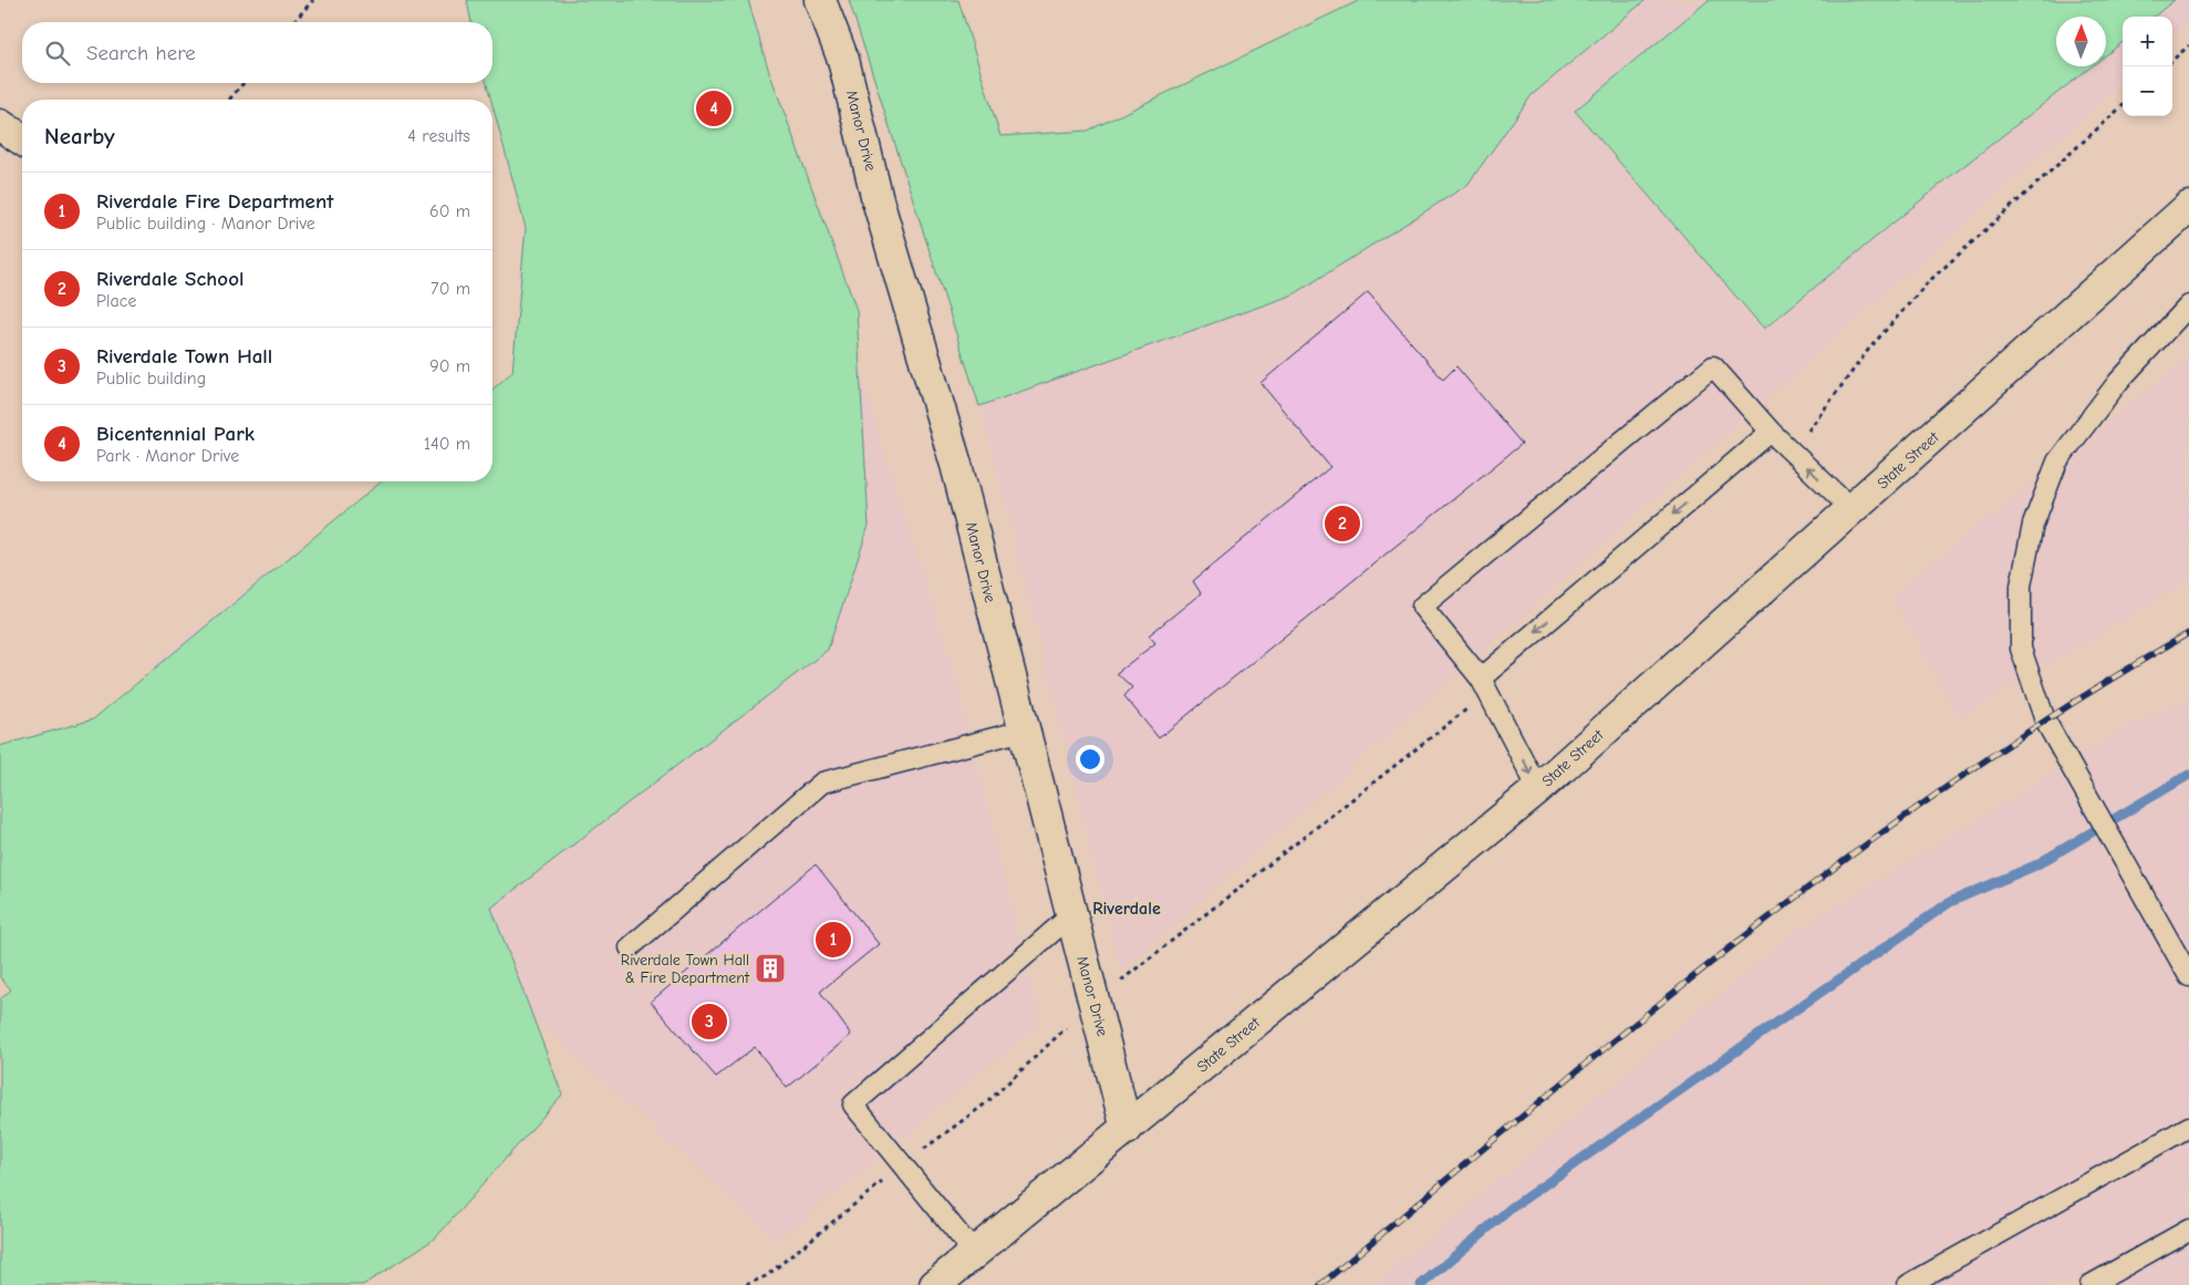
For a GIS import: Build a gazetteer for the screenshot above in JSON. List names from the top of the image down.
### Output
{
  "streets": {
    "main road": ["Manor Drive", "State Street"]
  },
  "crossings": [
    ["Manor Drive", "State Street"]
  ],
  "districts": ["Riverdale"],
  "places": {
    "building": ["Riverdale Town Hall & Fire Department"]
  },
  "north": "top",
  "page": {
    "map_buttons": ["+", "−"],
    "search": "Search here",
    "pins": [
      "4",
      "2",
      "1",
      "3"
    ],
    "heading": ["Nearby", "4 results"],
    "list": [
      {
        "mark": "1",
        "name": "Riverdale Fire Department",
        "note": "Public building · Manor Drive",
        "value": "60 m"
      },
      {
        "mark": "2",
        "name": "Riverdale School",
        "note": "Place",
        "value": "70 m"
      },
      {
        "mark": "3",
        "name": "Riverdale Town Hall",
        "note": "Public building",
        "value": "90 m"
      },
      {
        "mark": "4",
        "name": "Bicentennial Park",
        "note": "Park · Manor Drive",
        "value": "140 m"
      }
    ]
  }
}
